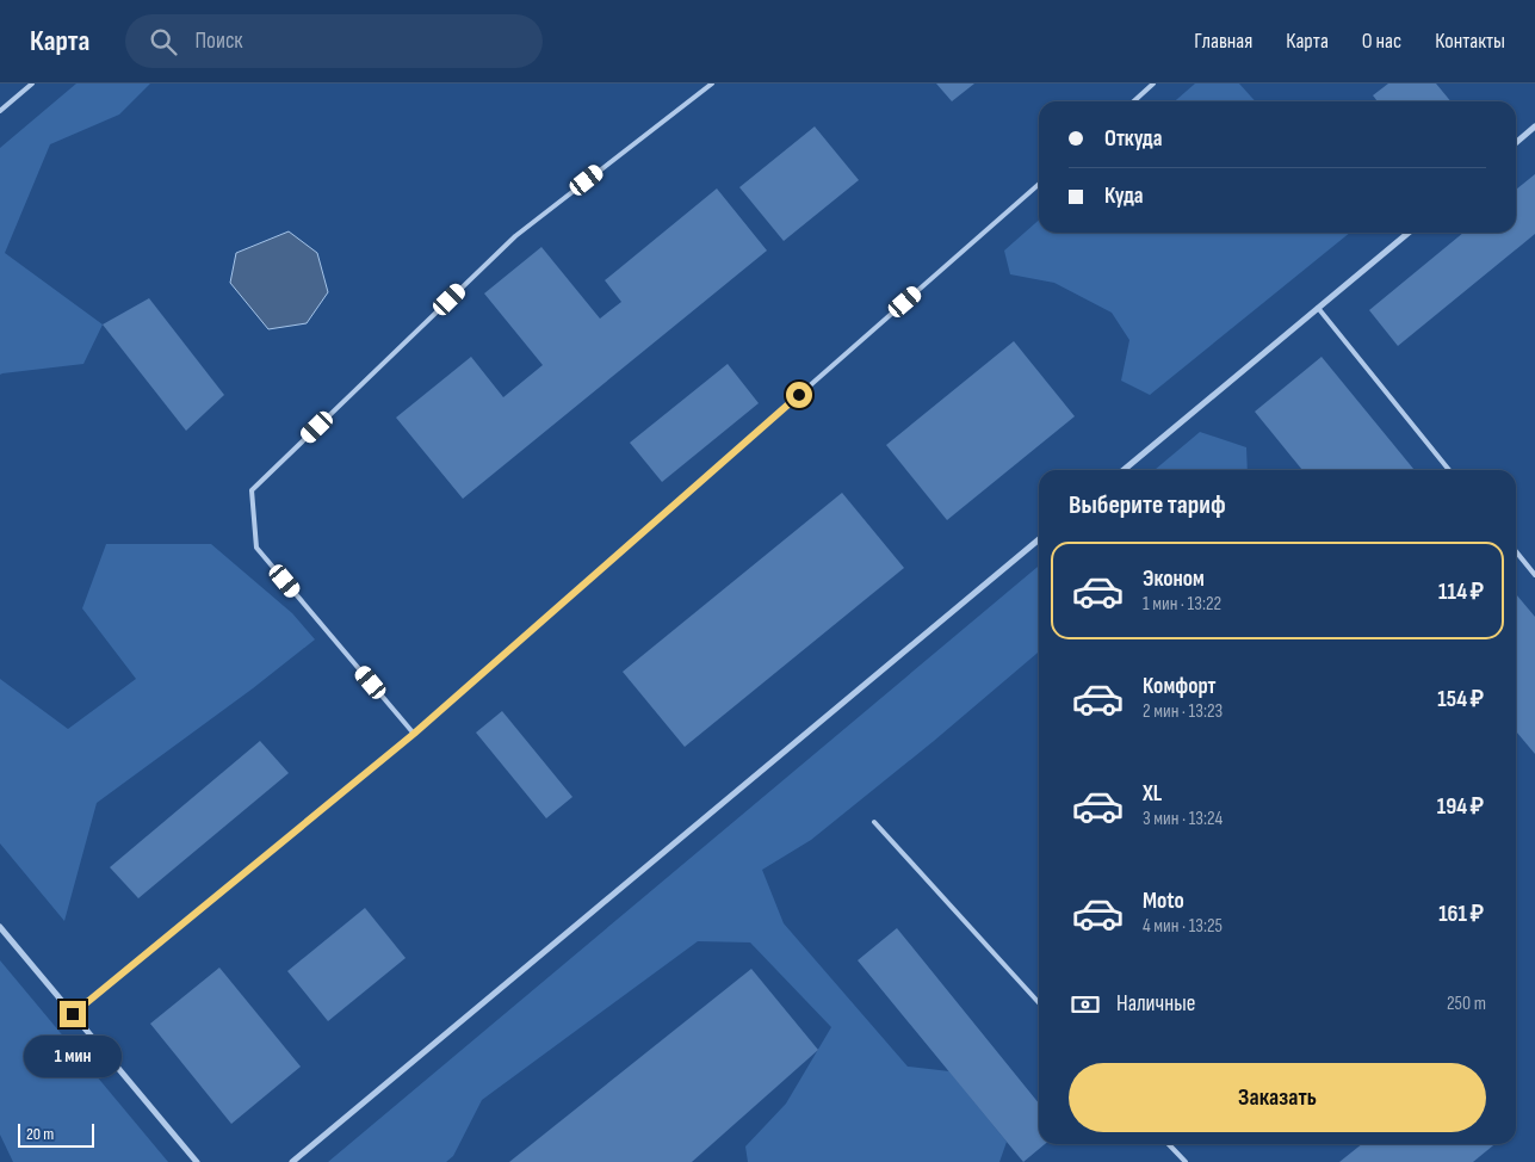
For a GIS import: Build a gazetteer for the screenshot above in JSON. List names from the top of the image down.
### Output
{
  "scale_bar": "20 m",
  "page": {
    "header": "Карта",
    "search": "Поиск",
    "nav": [
      "Главная",
      "Карта",
      "О нас",
      "Контакты"
    ],
    "banner": ["Откуда", "Куда"],
    "heading": "Выберите тариф",
    "list": [
      {
        "name": "Эконом",
        "note": "1 мин · 13:22",
        "value": "114 ₽"
      },
      {
        "name": "Комфорт",
        "note": "2 мин · 13:23",
        "value": "154 ₽"
      },
      {
        "name": "XL",
        "note": "3 мин · 13:24",
        "value": "194 ₽"
      },
      {
        "name": "Moto",
        "note": "4 мин · 13:25",
        "value": "161 ₽"
      }
    ],
    "pay": ["Наличные", "250 m"],
    "bubble": "1 мин",
    "buttons": "Заказать",
    "scale": "20 m"
  }
}
